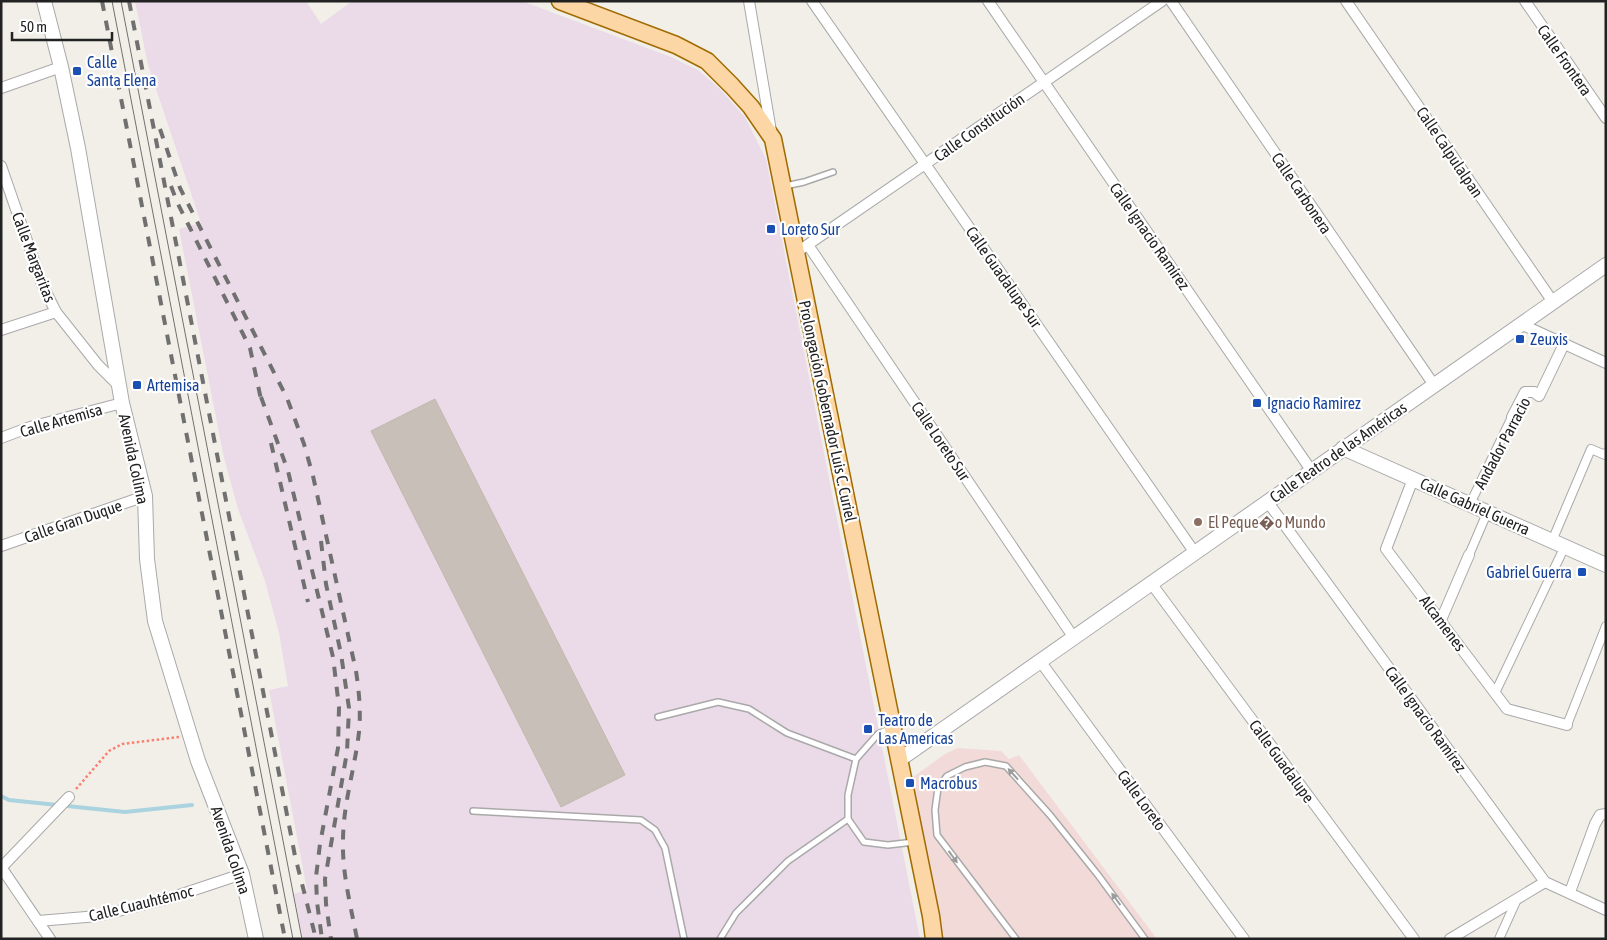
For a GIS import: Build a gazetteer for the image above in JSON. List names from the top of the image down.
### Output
{
  "streets": {
    "main road": ["Prolongación Gobernador Luis C. Curiel"],
    "street": [
      "Calle Frontera",
      "Calle Constitución",
      "Calle Calpulalpan",
      "Calle Carbonera",
      "Calle Ignacio Ramírez",
      "Calle Margaritas",
      "Calle Guadalupe Sur",
      "Calle Artemisa",
      "Calle Loreto Sur",
      "Andador Parracio",
      "Calle Teatro de las Américas",
      "Avenida Colima",
      "Calle Gabriel Guerra",
      "Calle Gran Duque",
      "Alcamenes",
      "Calle Guadalupe",
      "Calle Loreto",
      "Calle Cuauhtémoc"
    ]
  },
  "crossings": [
    ["Calle Constitución", "Calle Ignacio Ramírez"],
    ["Calle Constitución", "Calle Guadalupe Sur"],
    ["Calle Constitución", "Prolongación Gobernador Luis C. Curiel"],
    ["Calle Constitución", "Calle Loreto Sur"],
    ["Calle Calpulalpan", "Calle Teatro de las Américas"],
    ["Calle Carbonera", "Calle Teatro de las Américas"],
    ["Calle Ignacio Ramírez", "Calle Teatro de las Américas"],
    ["Calle Margaritas", "Avenida Colima"],
    ["Calle Guadalupe Sur", "Calle Teatro de las Américas"],
    ["Prolongación Gobernador Luis C. Curiel", "Calle Loreto Sur"],
    ["Prolongación Gobernador Luis C. Curiel", "Calle Teatro de las Américas"],
    ["Calle Artemisa", "Avenida Colima"],
    ["Calle Loreto Sur", "Calle Teatro de las Américas"],
    ["Andador Parracio", "Calle Gabriel Guerra"],
    ["Andador Parracio", "Alcamenes"],
    ["Calle Teatro de las Américas", "Calle Gabriel Guerra"],
    ["Calle Teatro de las Américas", "Calle Guadalupe"],
    ["Calle Teatro de las Américas", "Calle Loreto"],
    ["Avenida Colima", "Calle Gran Duque"],
    ["Avenida Colima", "Calle Cuauhtémoc"],
    ["Calle Gabriel Guerra", "Alcamenes"]
  ],
  "places": {
    "transit": [
      "Calle Santa Elena",
      "Loreto Sur",
      "Zeuxis",
      "Artemisa",
      "Ignacio Ramirez",
      "Gabriel Guerra",
      "Teatro de Las Americas",
      "Macrobus"
    ],
    "other": ["El Peque�o Mundo"]
  },
  "scale_bar": "50 m"
}
